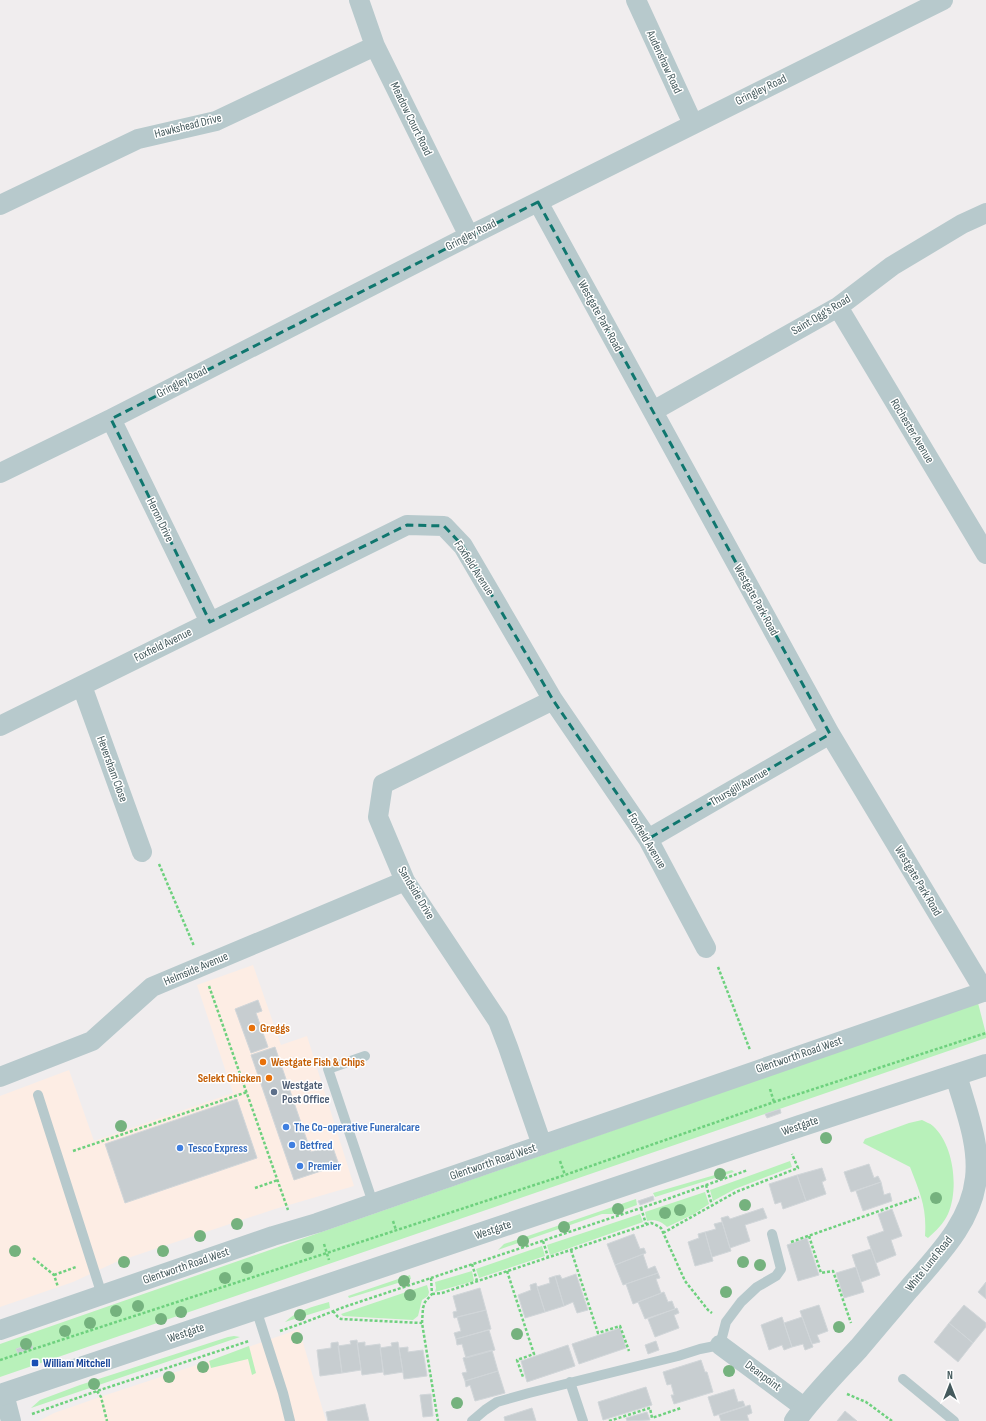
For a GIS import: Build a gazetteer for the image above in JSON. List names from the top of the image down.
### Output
{
  "streets": {
    "street": [
      "Audenshaw Road",
      "Gringley Road",
      "Meadow Court Road",
      "Hawkshead Drive",
      "Saint Ogg's Road",
      "Westgate Park Road",
      "Rochester Avenue",
      "Heron Drive",
      "Foxfield Avenue",
      "Heversham Close",
      "Thursgill Avenue",
      "Sandside Drive",
      "Helmside Avenue",
      "Glentworth Road West",
      "Westgate",
      "White Lund Road",
      "Deanpoint"
    ]
  },
  "crossings": [
    ["Audenshaw Road", "Gringley Road"],
    ["Gringley Road", "Meadow Court Road"],
    ["Gringley Road", "Westgate Park Road"],
    ["Gringley Road", "Heron Drive"],
    ["Meadow Court Road", "Hawkshead Drive"],
    ["Saint Ogg's Road", "Westgate Park Road"],
    ["Saint Ogg's Road", "Rochester Avenue"],
    ["Westgate Park Road", "Thursgill Avenue"],
    ["Westgate Park Road", "Glentworth Road West"],
    ["Heron Drive", "Foxfield Avenue"],
    ["Foxfield Avenue", "Heversham Close"],
    ["Foxfield Avenue", "Thursgill Avenue"],
    ["Foxfield Avenue", "Sandside Drive"],
    ["Sandside Drive", "Helmside Avenue"],
    ["Sandside Drive", "Glentworth Road West"],
    ["Westgate", "White Lund Road"],
    ["White Lund Road", "Deanpoint"]
  ],
  "places": {
    "other": [
      "Greggs",
      "Westgate Fish & Chips",
      "Selekt Chicken",
      "Westgate Post Office",
      "The Co-operative Funeralcare",
      "Betfred",
      "Tesco Express",
      "Premier"
    ],
    "transit": ["William Mitchell"]
  },
  "north": "top"
}
